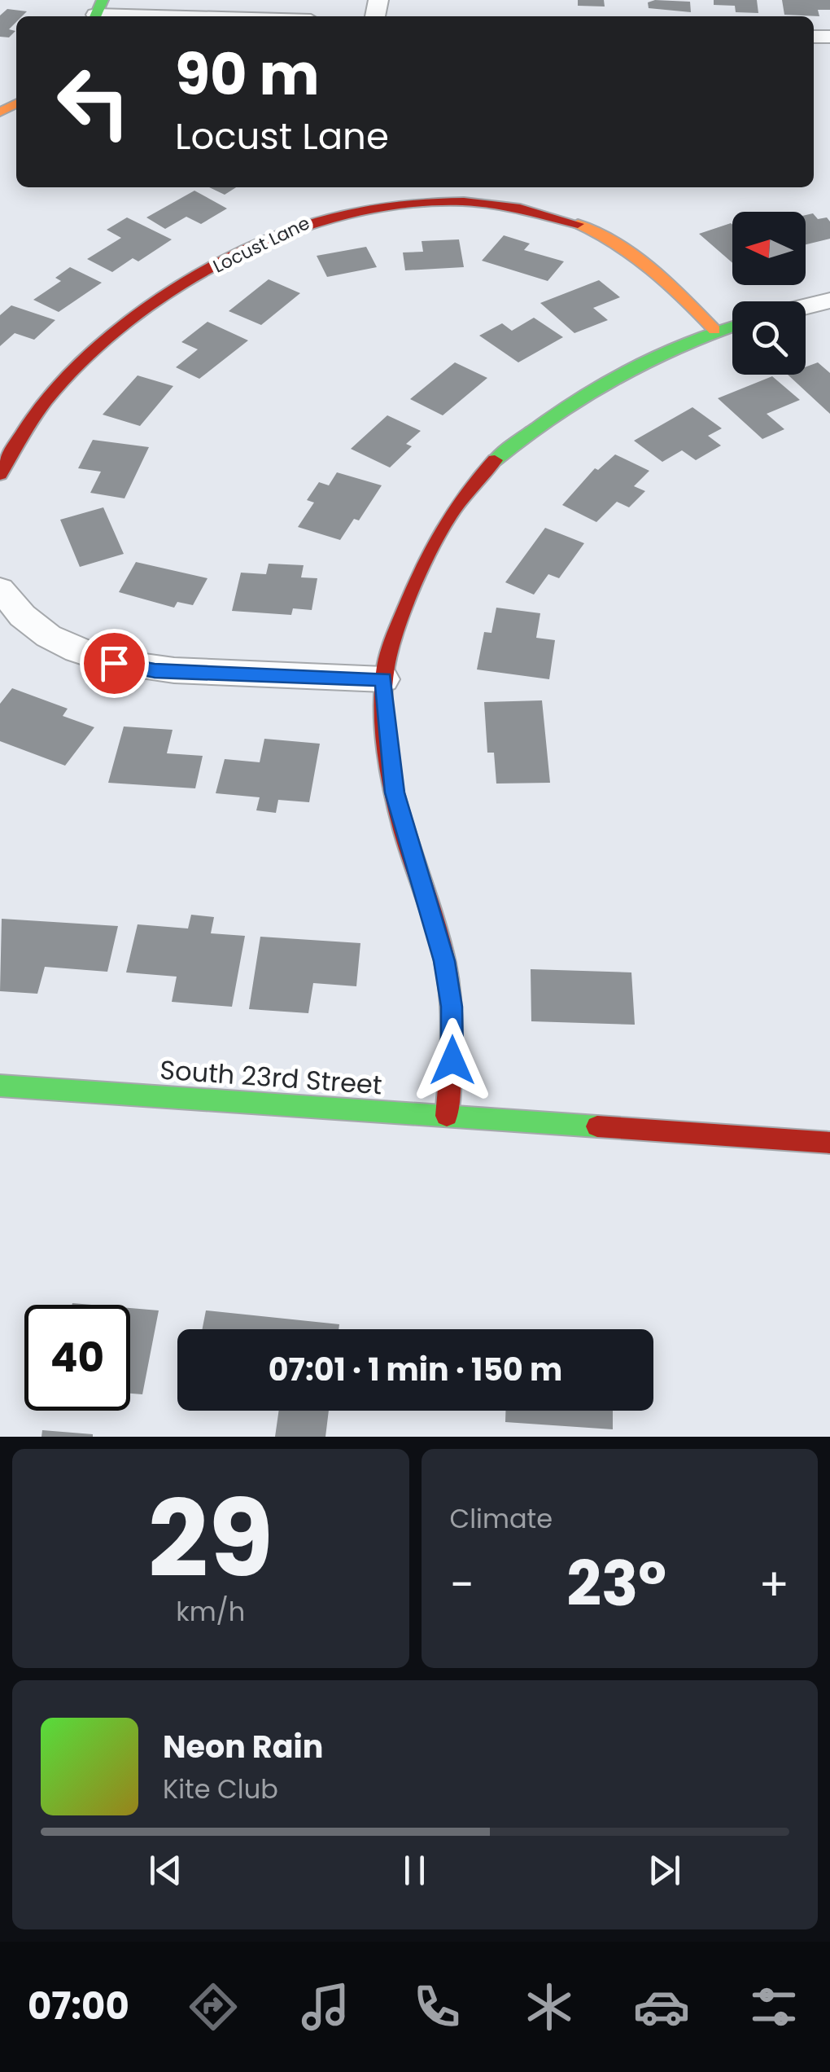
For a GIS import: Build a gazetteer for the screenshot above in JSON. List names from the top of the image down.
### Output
{
  "streets": {
    "street": ["Locust Lane", "South 23rd Street"]
  },
  "north": "left",
  "page": {
    "turn": ["90 m", "Locust Lane"],
    "limit": "40",
    "trip": "07:01 · 1 min · 150 m",
    "tile": [
      ["29", "km/h"],
      "Climate"
    ],
    "heat": ["−", "23°", "+"],
    "song": ["Neon Rain", "Kite Club"],
    "tabs": "07:00"
  }
}
